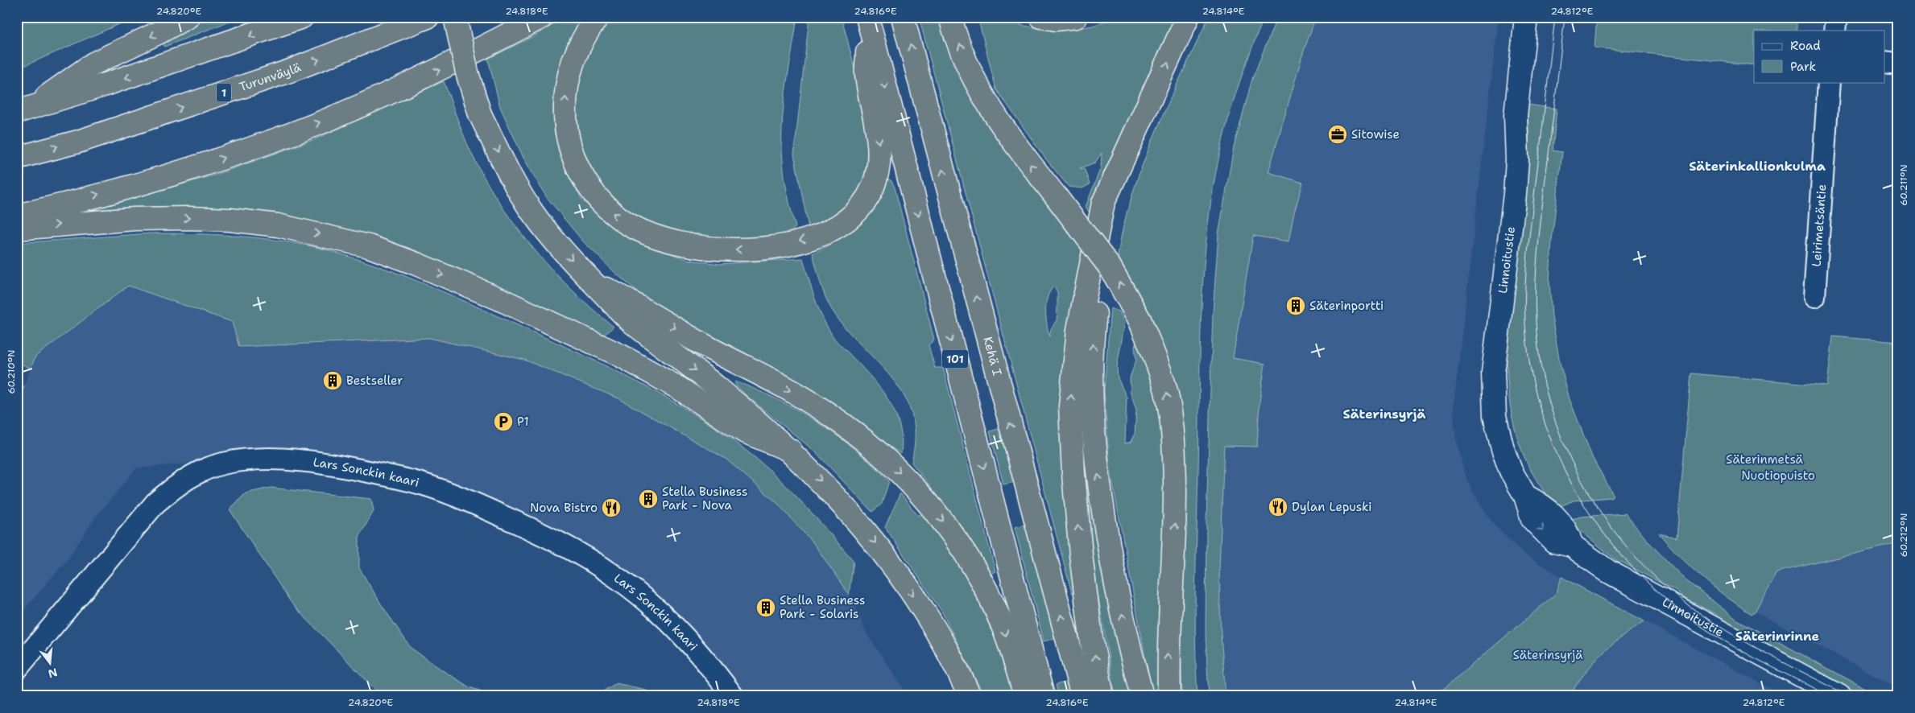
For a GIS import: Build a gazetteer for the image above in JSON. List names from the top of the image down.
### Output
{
  "streets": {
    "highway": [
      "Turunväylä",
      "1",
      "Kehä I",
      "101"
    ],
    "street": ["Leirimetsäntie", "Linnoitustie", "Lars Sonckin kaari"]
  },
  "districts": ["Säterinkallionkulma", "Säterinsyrjä", "Säterinrinne"],
  "parks": ["Säterinmetsä", "Nuotiopuisto", "Säterinsyrjä"],
  "places": {
    "office": ["Sitowise"],
    "building": [
      "Säterinportti",
      "Bestseller",
      "Stella Business Park - Nova",
      "Stella Business Park - Solaris"
    ],
    "parking": ["P1"],
    "restaurant": ["Dylan Lepuski", "Nova Bistro"]
  },
  "legend": ["Road", "Park"],
  "north": "bottom",
  "coordinates": [
    "24.820°E",
    "24.818°E",
    "24.816°E",
    "24.814°E",
    "24.812°E",
    "60.211°N",
    "60.210°N",
    "60.212°N"
  ]
}
